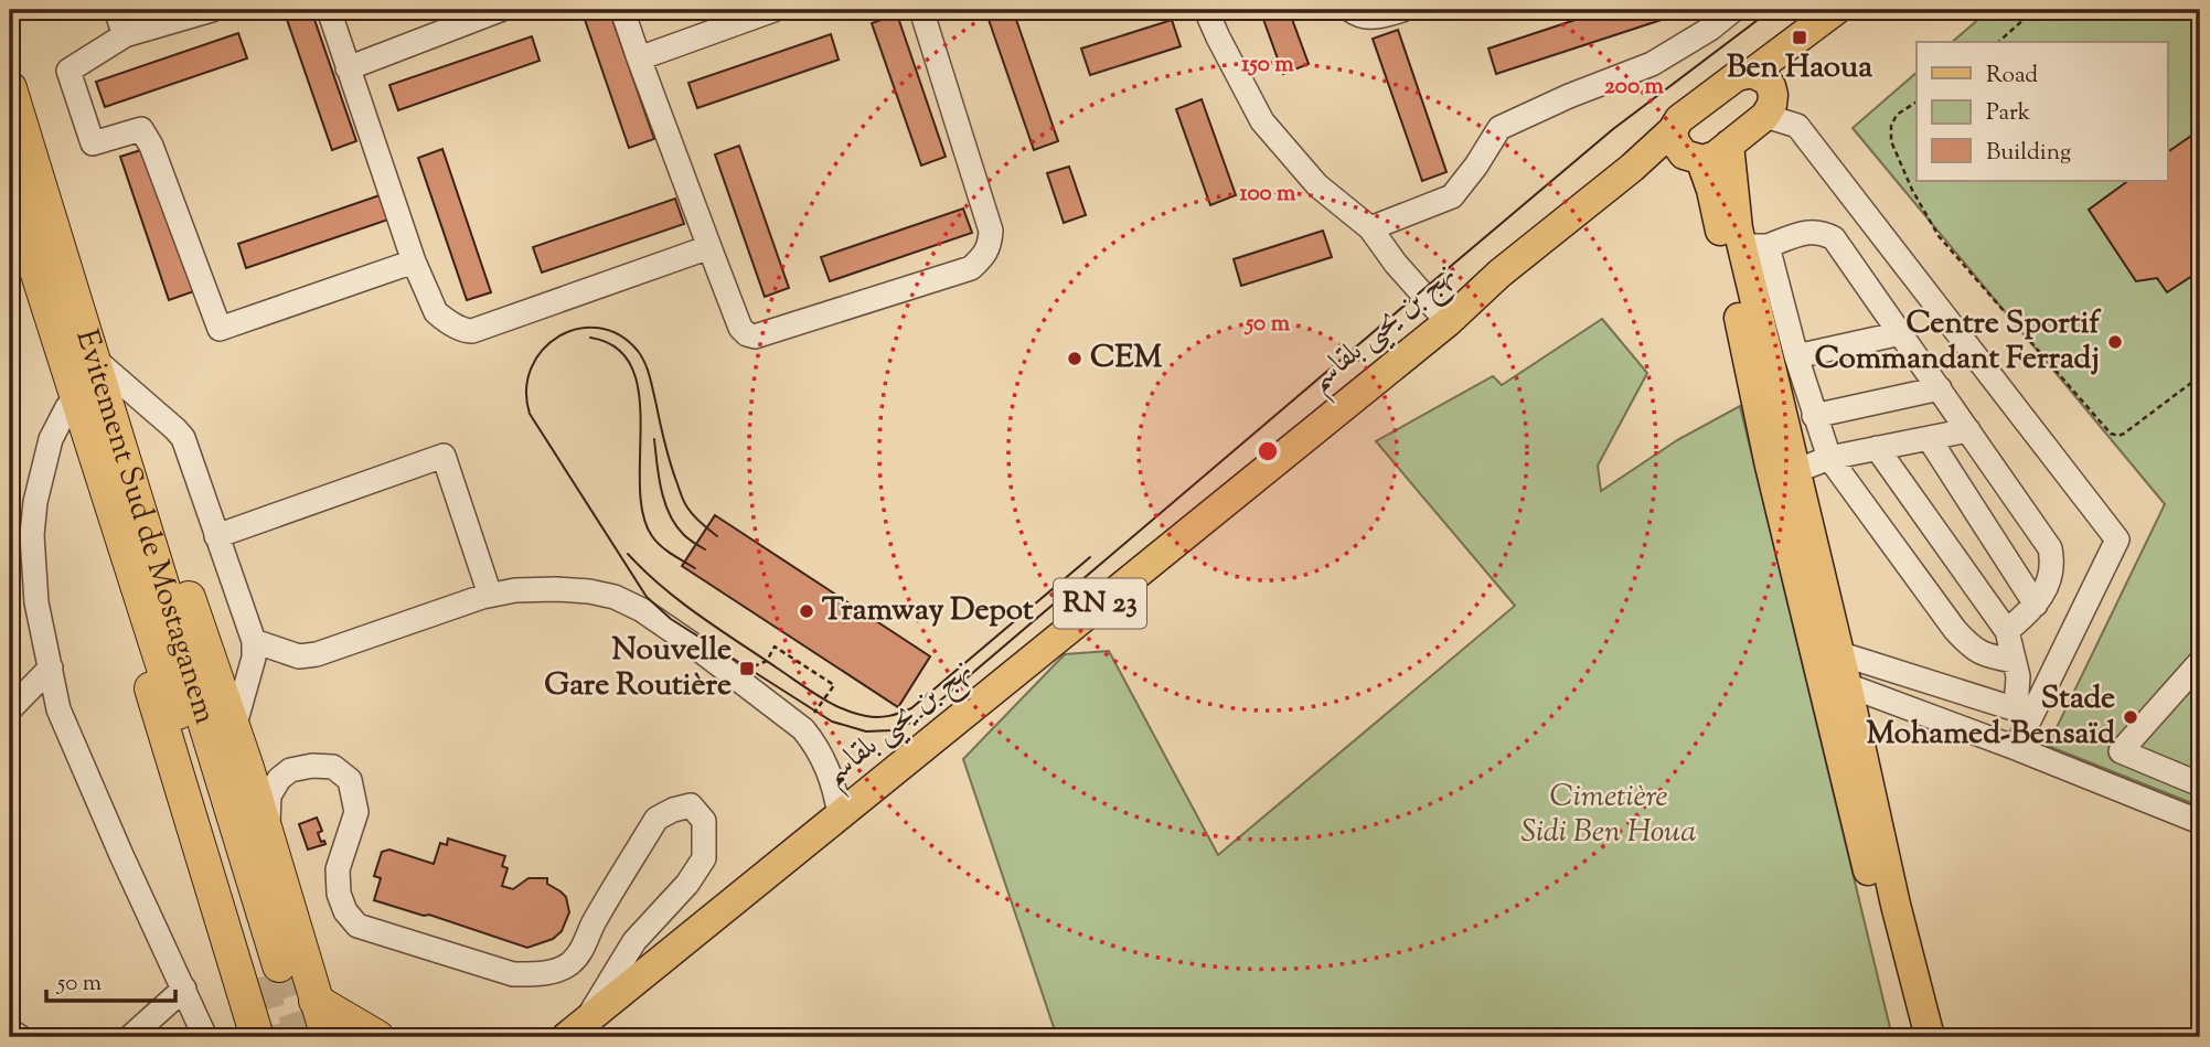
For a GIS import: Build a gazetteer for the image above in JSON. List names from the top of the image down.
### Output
{
  "streets": {
    "highway": ["Evitement Sud de Mostaganem"],
    "main road": ["نهج بن يحيى بلقاسم", "RN 23"]
  },
  "parks": ["Cimetière Sidi Ben Houa"],
  "places": {
    "transit": ["Ben Haoua", "Nouvelle Gare Routière"],
    "other": [
      "Centre Sportif Commandant Ferradj",
      "CEM",
      "Tramway Depot",
      "Stade Mohamed-Bensaïd"
    ]
  },
  "legend": ["Road", "Park", "Building"],
  "scale_bar": "50 m",
  "rings": [
    "150 m",
    "200 m",
    "100 m",
    "50 m"
  ]
}
